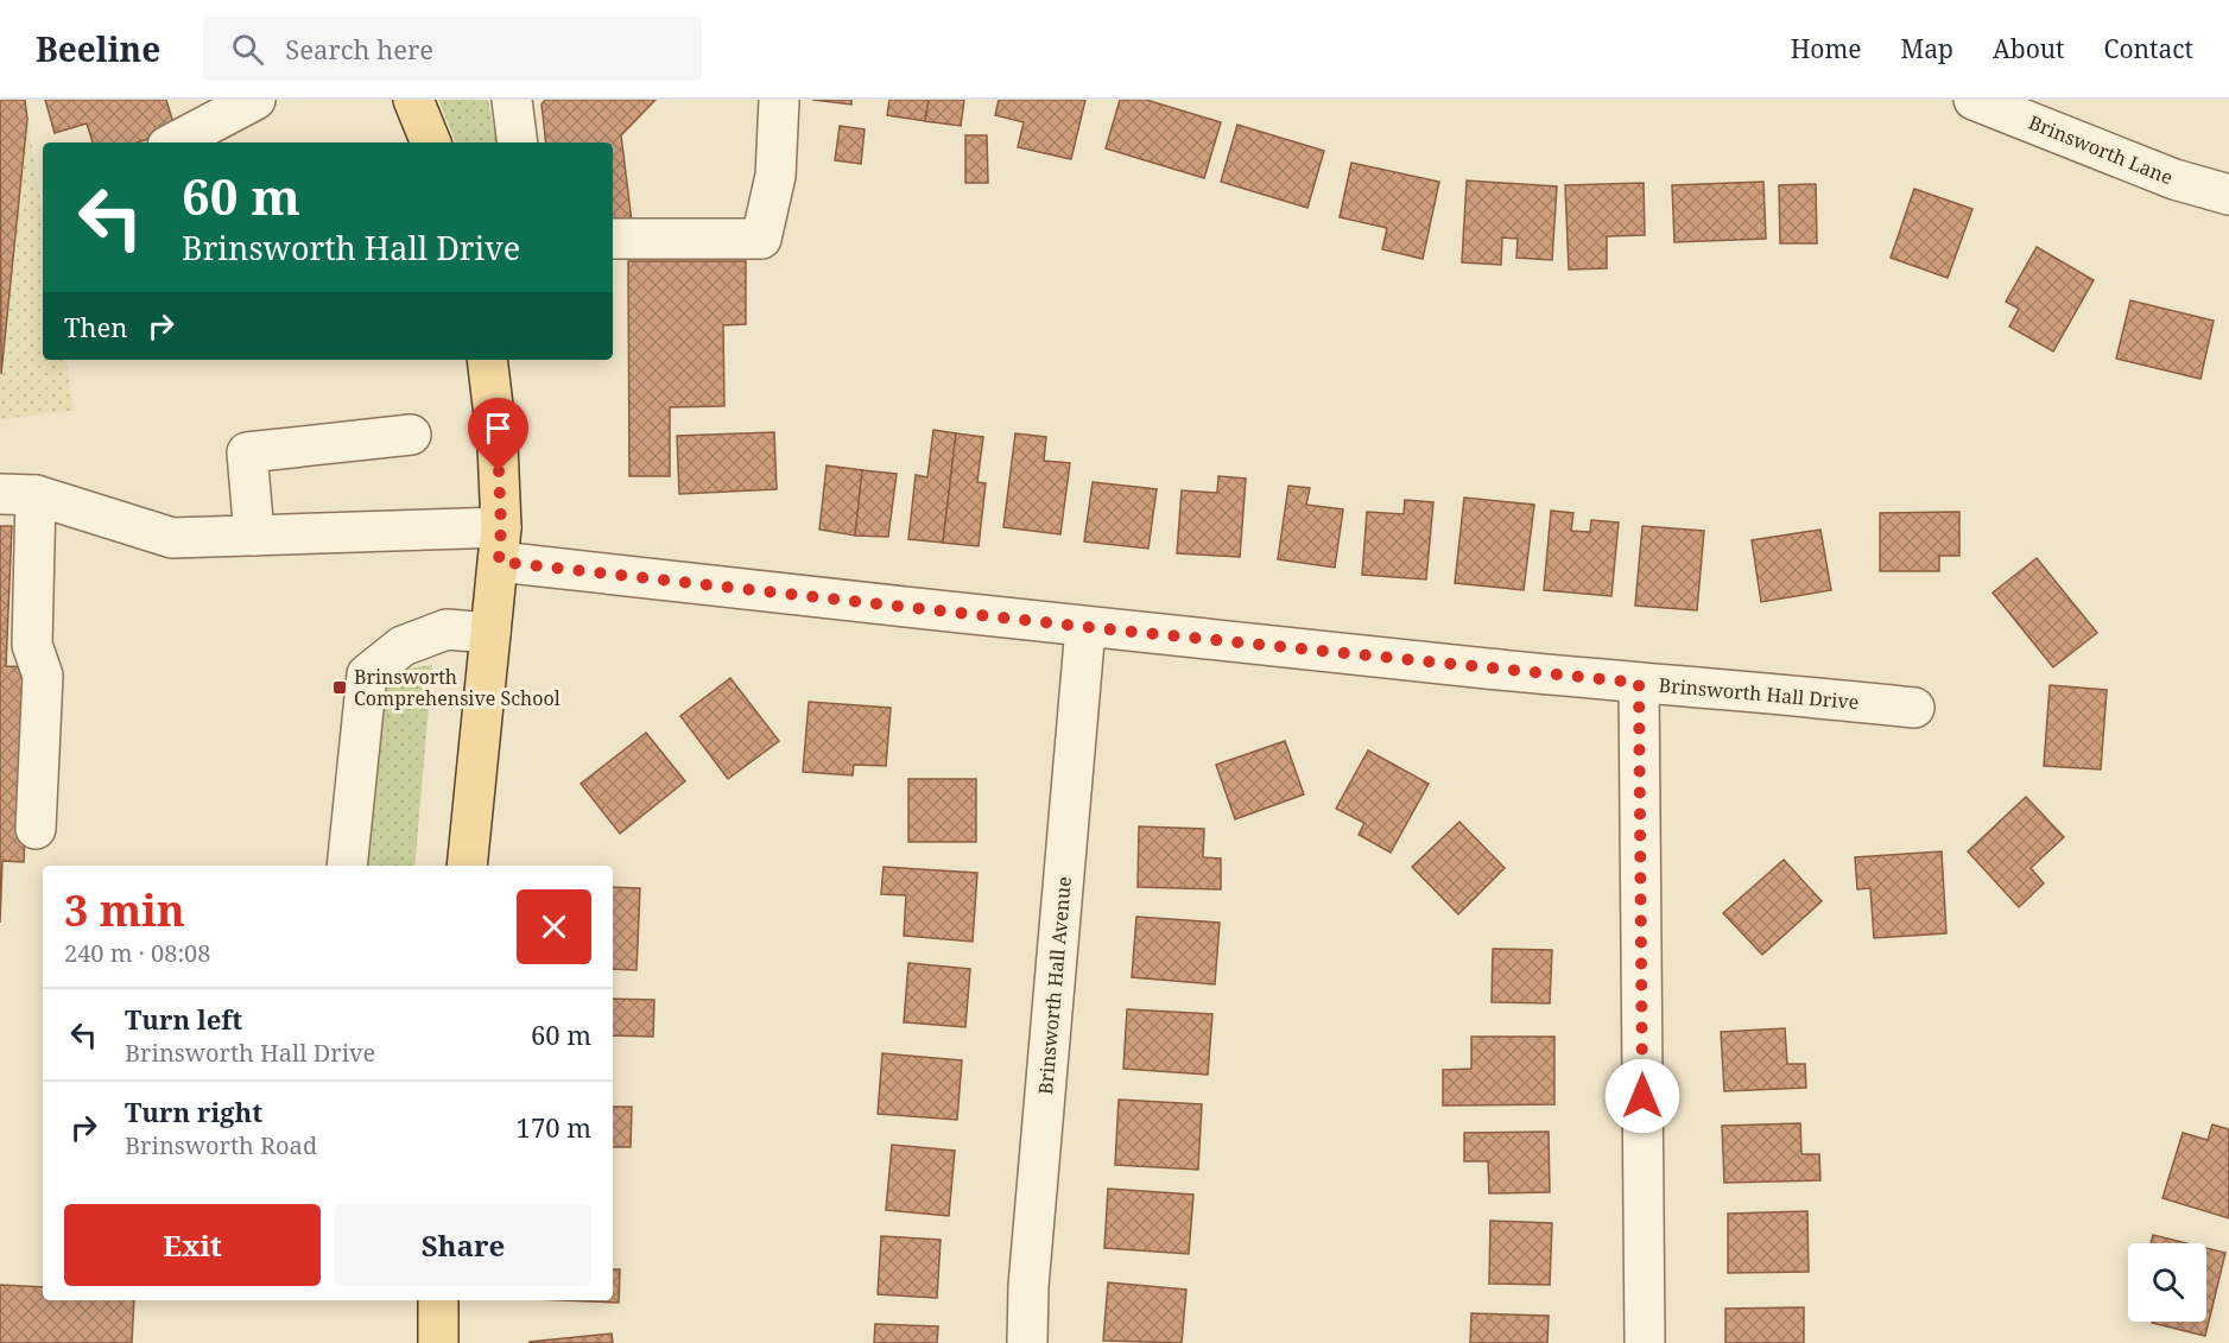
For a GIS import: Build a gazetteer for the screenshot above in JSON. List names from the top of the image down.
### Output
{
  "streets": {
    "street": ["Brinsworth Lane", "Brinsworth Hall Drive", "Brinsworth Hall Avenue"]
  },
  "crossings": [
    ["Brinsworth Hall Drive", "Brinsworth Hall Avenue"]
  ],
  "places": {
    "transit": ["Brinsworth Comprehensive School"]
  },
  "page": {
    "header": "Beeline",
    "search": "Search here",
    "nav": [
      "Home",
      "Map",
      "About",
      "Contact"
    ],
    "turn": ["60 m", "Brinsworth Hall Drive"],
    "then": "Then",
    "heading": ["3 min", "240 m · 08:08"],
    "list": [
      {
        "name": "Turn left",
        "note": "Brinsworth Hall Drive",
        "value": "60 m"
      },
      {
        "name": "Turn right",
        "note": "Brinsworth Road",
        "value": "170 m"
      }
    ],
    "buttons": ["Exit", "Share"]
  }
}
